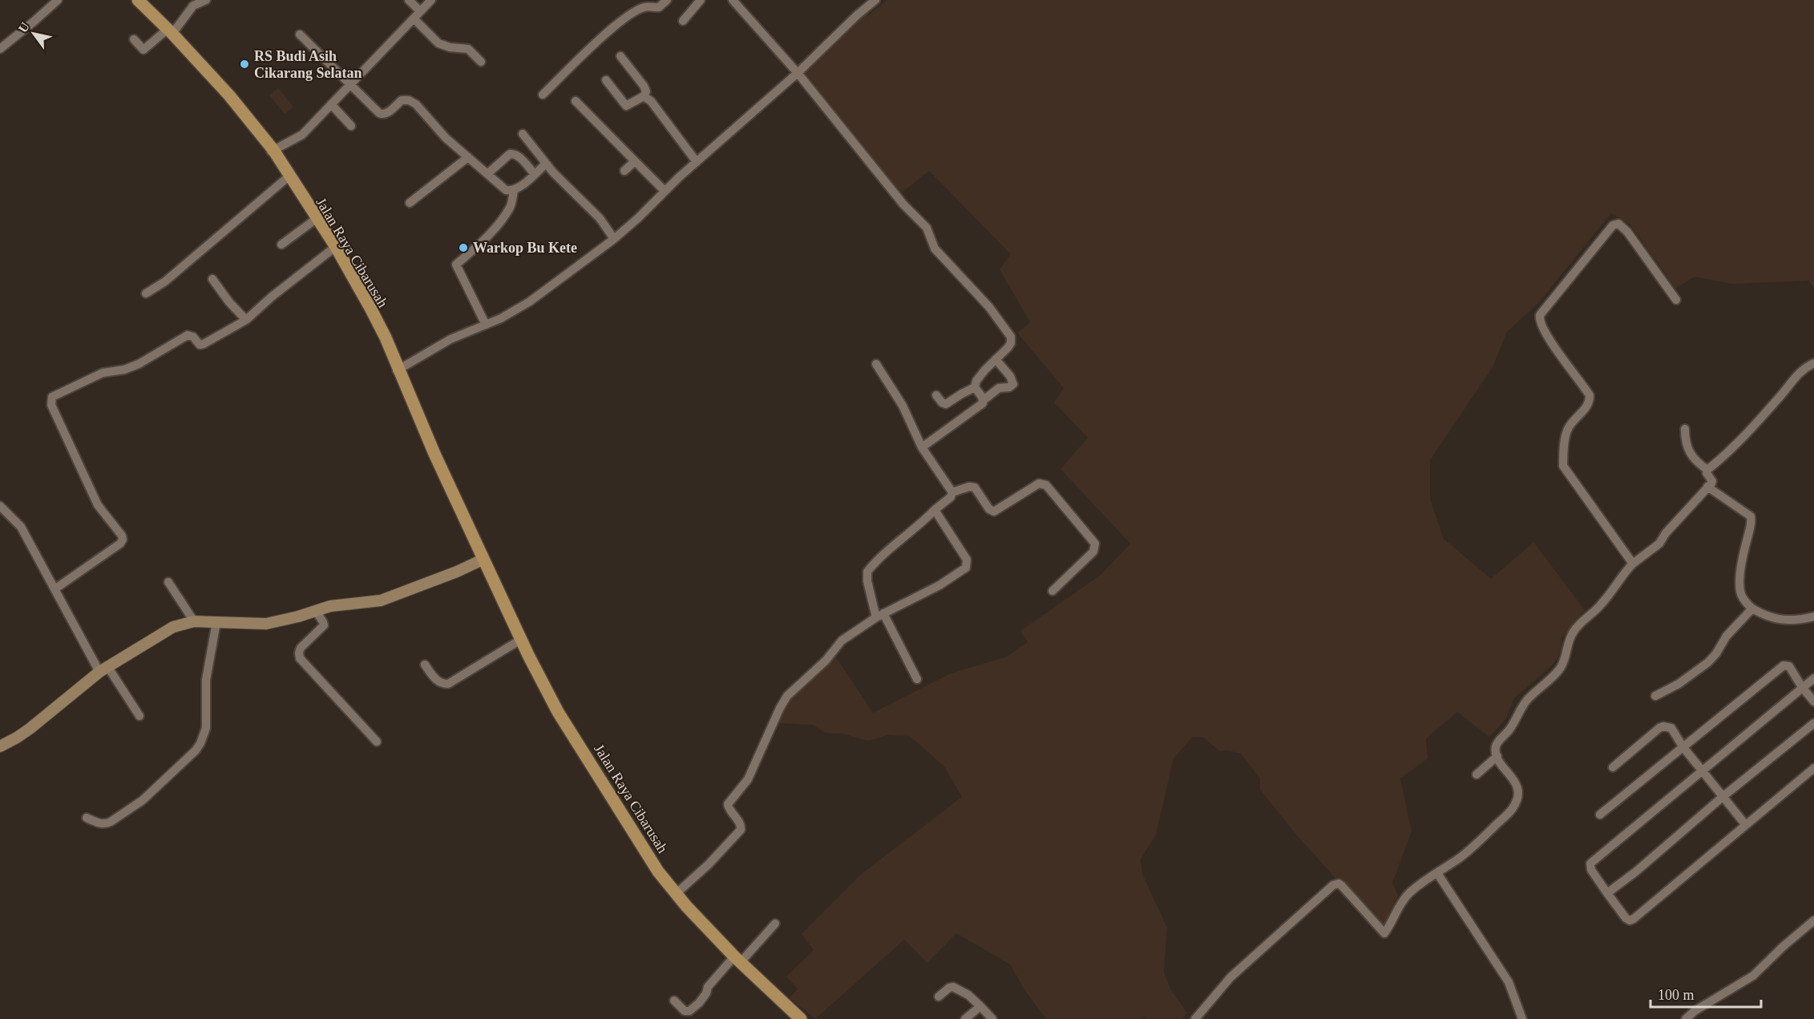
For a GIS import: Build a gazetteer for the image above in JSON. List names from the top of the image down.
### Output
{
  "streets": {
    "main road": ["Jalan Raya Cibarusah"]
  },
  "places": ["RS Budi Asih Cikarang Selatan", "Warkop Bu Kete"],
  "scale_bar": "100 m",
  "north": "top left"
}
